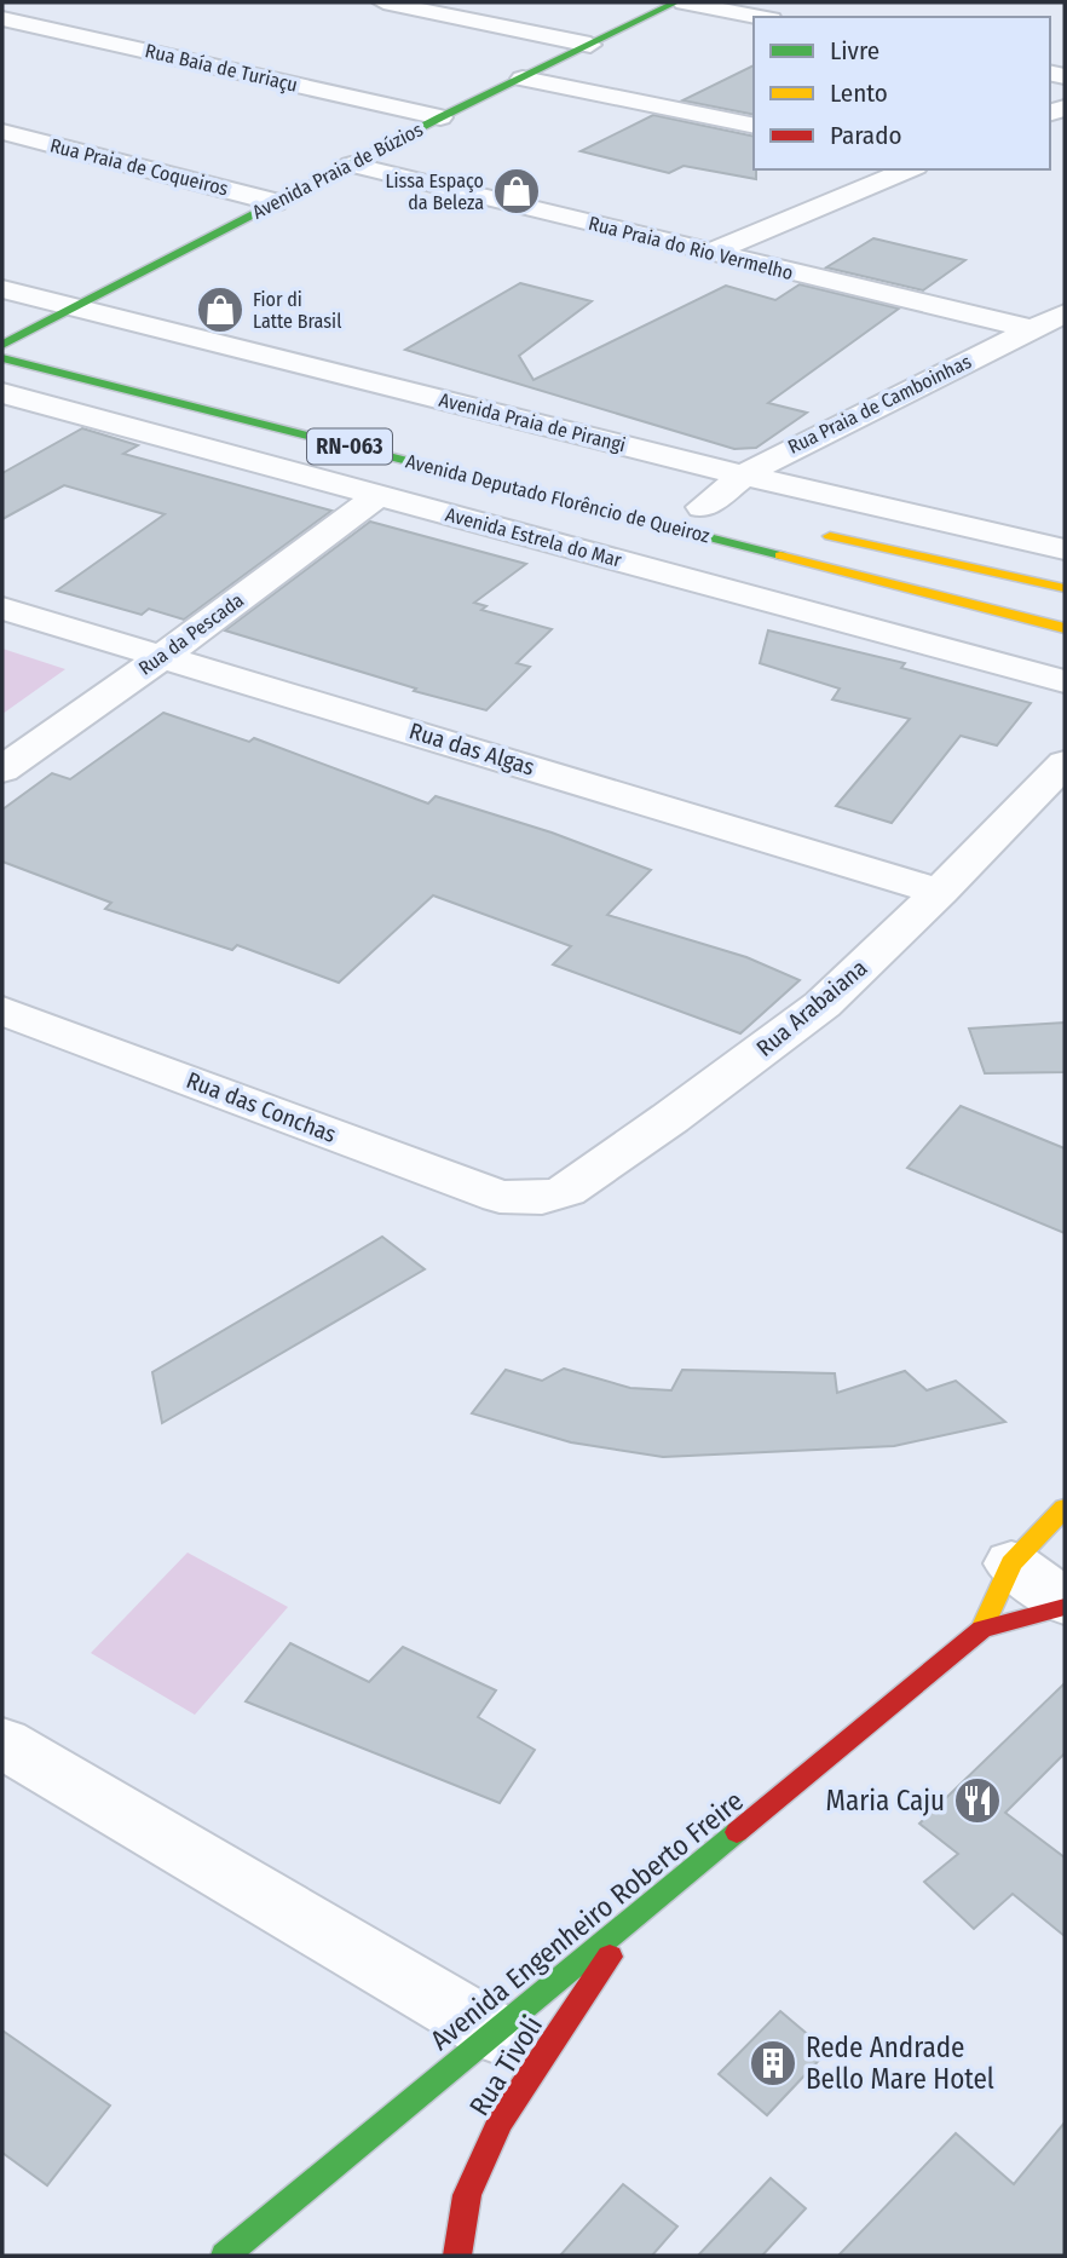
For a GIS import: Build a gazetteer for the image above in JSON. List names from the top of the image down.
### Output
{
  "streets": {
    "main road": [
      "Avenida Praia de Búzios",
      "RN-063",
      "Avenida Deputado Florêncio de Queiroz",
      "Avenida Engenheiro Roberto Freire",
      "Rua Tivoli"
    ],
    "street": [
      "Rua Baía de Turiaçu",
      "Rua Praia de Coqueiros",
      "Rua Praia do Rio Vermelho",
      "Rua Praia de Camboinhas",
      "Avenida Praia de Pirangi",
      "Avenida Estrela do Mar",
      "Rua da Pescada",
      "Rua das Algas",
      "Rua Arabaiana",
      "Rua das Conchas"
    ]
  },
  "crossings": [
    ["Rua Baía de Turiaçu", "Avenida Praia de Búzios"],
    ["Rua Praia de Coqueiros", "Avenida Praia de Búzios"],
    ["Avenida Praia de Búzios", "Rua Praia do Rio Vermelho"],
    ["Avenida Praia de Búzios", "Avenida Praia de Pirangi"],
    ["Avenida Praia de Búzios", "Avenida Deputado Florêncio de Queiroz"],
    ["Rua Praia do Rio Vermelho", "Rua Praia de Camboinhas"],
    ["Rua Praia de Camboinhas", "Avenida Praia de Pirangi"],
    ["Rua Praia de Camboinhas", "Avenida Deputado Florêncio de Queiroz"],
    ["Avenida Estrela do Mar", "Rua da Pescada"],
    ["Rua da Pescada", "Rua das Algas"],
    ["Rua das Algas", "Rua Arabaiana"],
    ["Rua Arabaiana", "Rua das Conchas"],
    ["Avenida Engenheiro Roberto Freire", "Rua Tivoli"]
  ],
  "places": {
    "shop": ["Lissa Espaço da Beleza", "Fior di Latte Brasil"],
    "restaurant": ["Maria Caju"],
    "building": ["Rede Andrade Bello Mare Hotel"]
  },
  "legend": ["Livre", "Lento", "Parado"]
}
